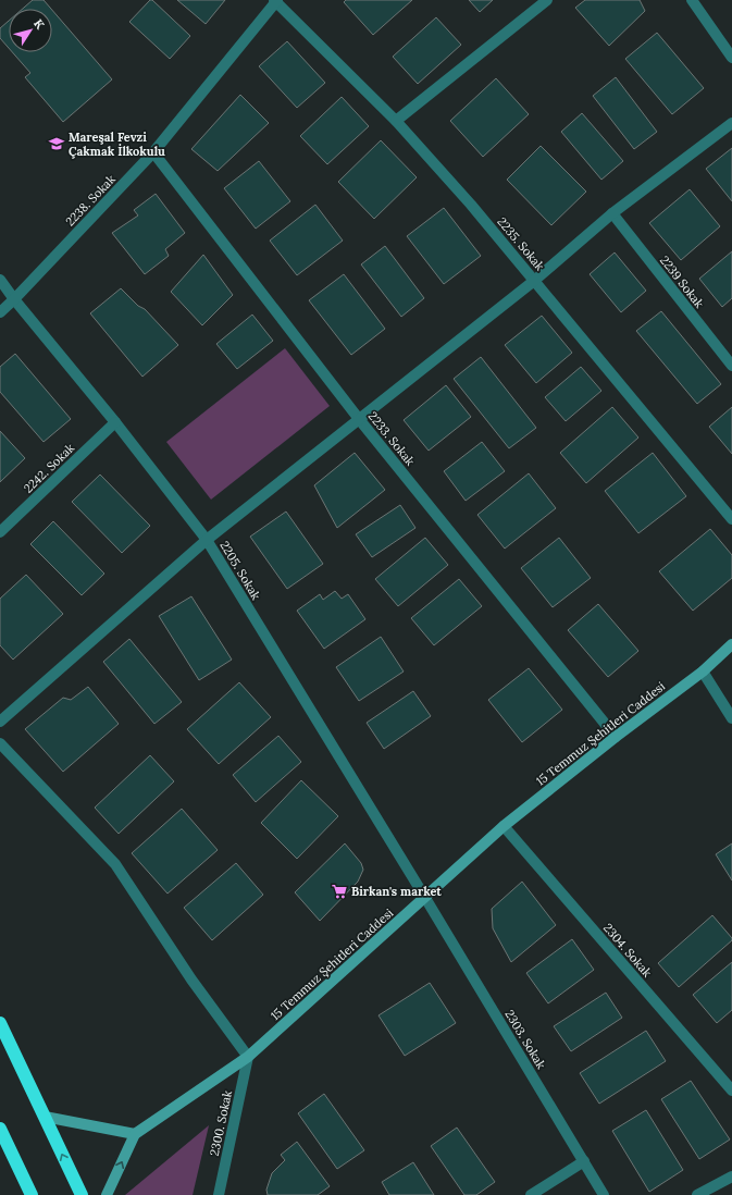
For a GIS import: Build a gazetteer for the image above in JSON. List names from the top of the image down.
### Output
{
  "streets": {
    "main road": ["15 Temmuz Şehitleri Caddesi"],
    "street": [
      "2238. Sokak",
      "2235. Sokak",
      "2239 Sokak",
      "2233. Sokak",
      "2242. Sokak",
      "2205. Sokak",
      "2304. Sokak",
      "2303. Sokak",
      "2300. Sokak"
    ]
  },
  "crossings": [
    ["2238. Sokak", "2235. Sokak"],
    ["2238. Sokak", "2233. Sokak"],
    ["2238. Sokak", "2205. Sokak"],
    ["2233. Sokak", "15 Temmuz Şehitleri Caddesi"],
    ["2242. Sokak", "2205. Sokak"],
    ["2205. Sokak", "15 Temmuz Şehitleri Caddesi"],
    ["2205. Sokak", "2303. Sokak"],
    ["15 Temmuz Şehitleri Caddesi", "2304. Sokak"],
    ["15 Temmuz Şehitleri Caddesi", "2303. Sokak"],
    ["15 Temmuz Şehitleri Caddesi", "2300. Sokak"]
  ],
  "places": {
    "school or university": ["Mareşal Fevzi Çakmak İlkokulu"],
    "supermarket": ["Birkan's market"]
  },
  "north": "top right"
}
